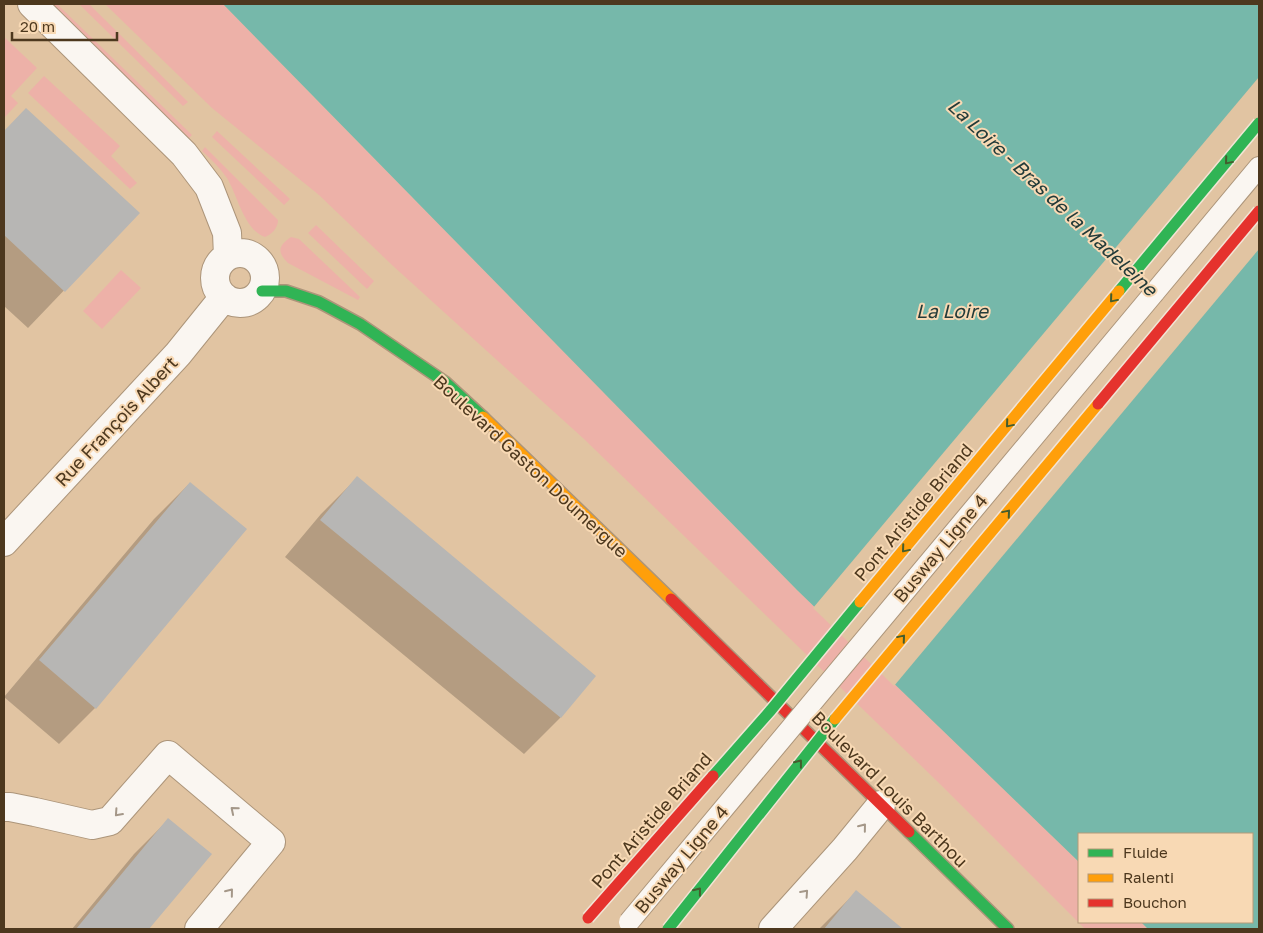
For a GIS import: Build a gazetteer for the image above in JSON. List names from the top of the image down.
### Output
{
  "streets": {
    "main road": ["Boulevard Gaston Doumergue", "Pont Aristide Briand", "Boulevard Louis Barthou"],
    "street": ["Rue François Albert"],
    "lane": ["Busway Ligne 4"]
  },
  "crossings": [
    ["Rue François Albert", "Boulevard Gaston Doumergue"],
    ["Boulevard Gaston Doumergue", "Boulevard Louis Barthou"]
  ],
  "water": ["La Loire - Bras de la Madeleine", "La Loire"],
  "legend": ["Fluide", "Ralenti", "Bouchon"],
  "scale_bar": "20 m"
}
